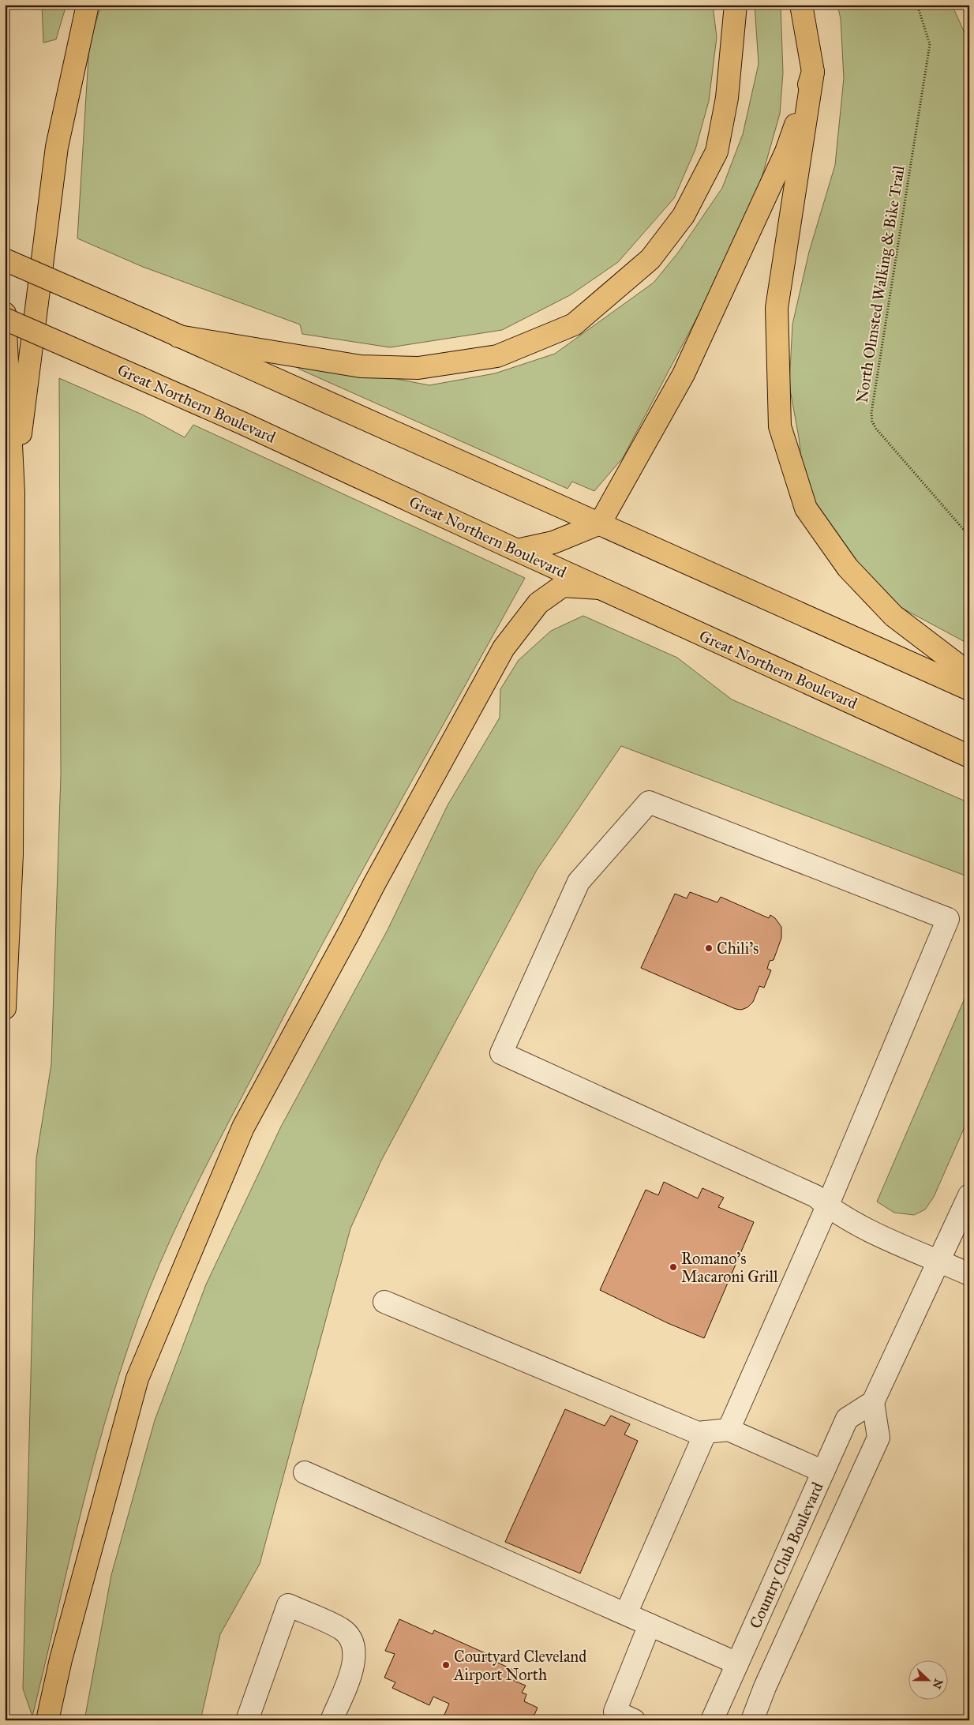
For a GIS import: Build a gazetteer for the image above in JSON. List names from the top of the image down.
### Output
{
  "streets": {
    "main road": ["Great Northern Boulevard"],
    "street": ["Country Club Boulevard"],
    "path": ["North Olmsted Walking & Bike Trail"]
  },
  "places": ["Chili's", "Romano's Macaroni Grill", "Courtyard Cleveland Airport North"],
  "north": "right"
}
